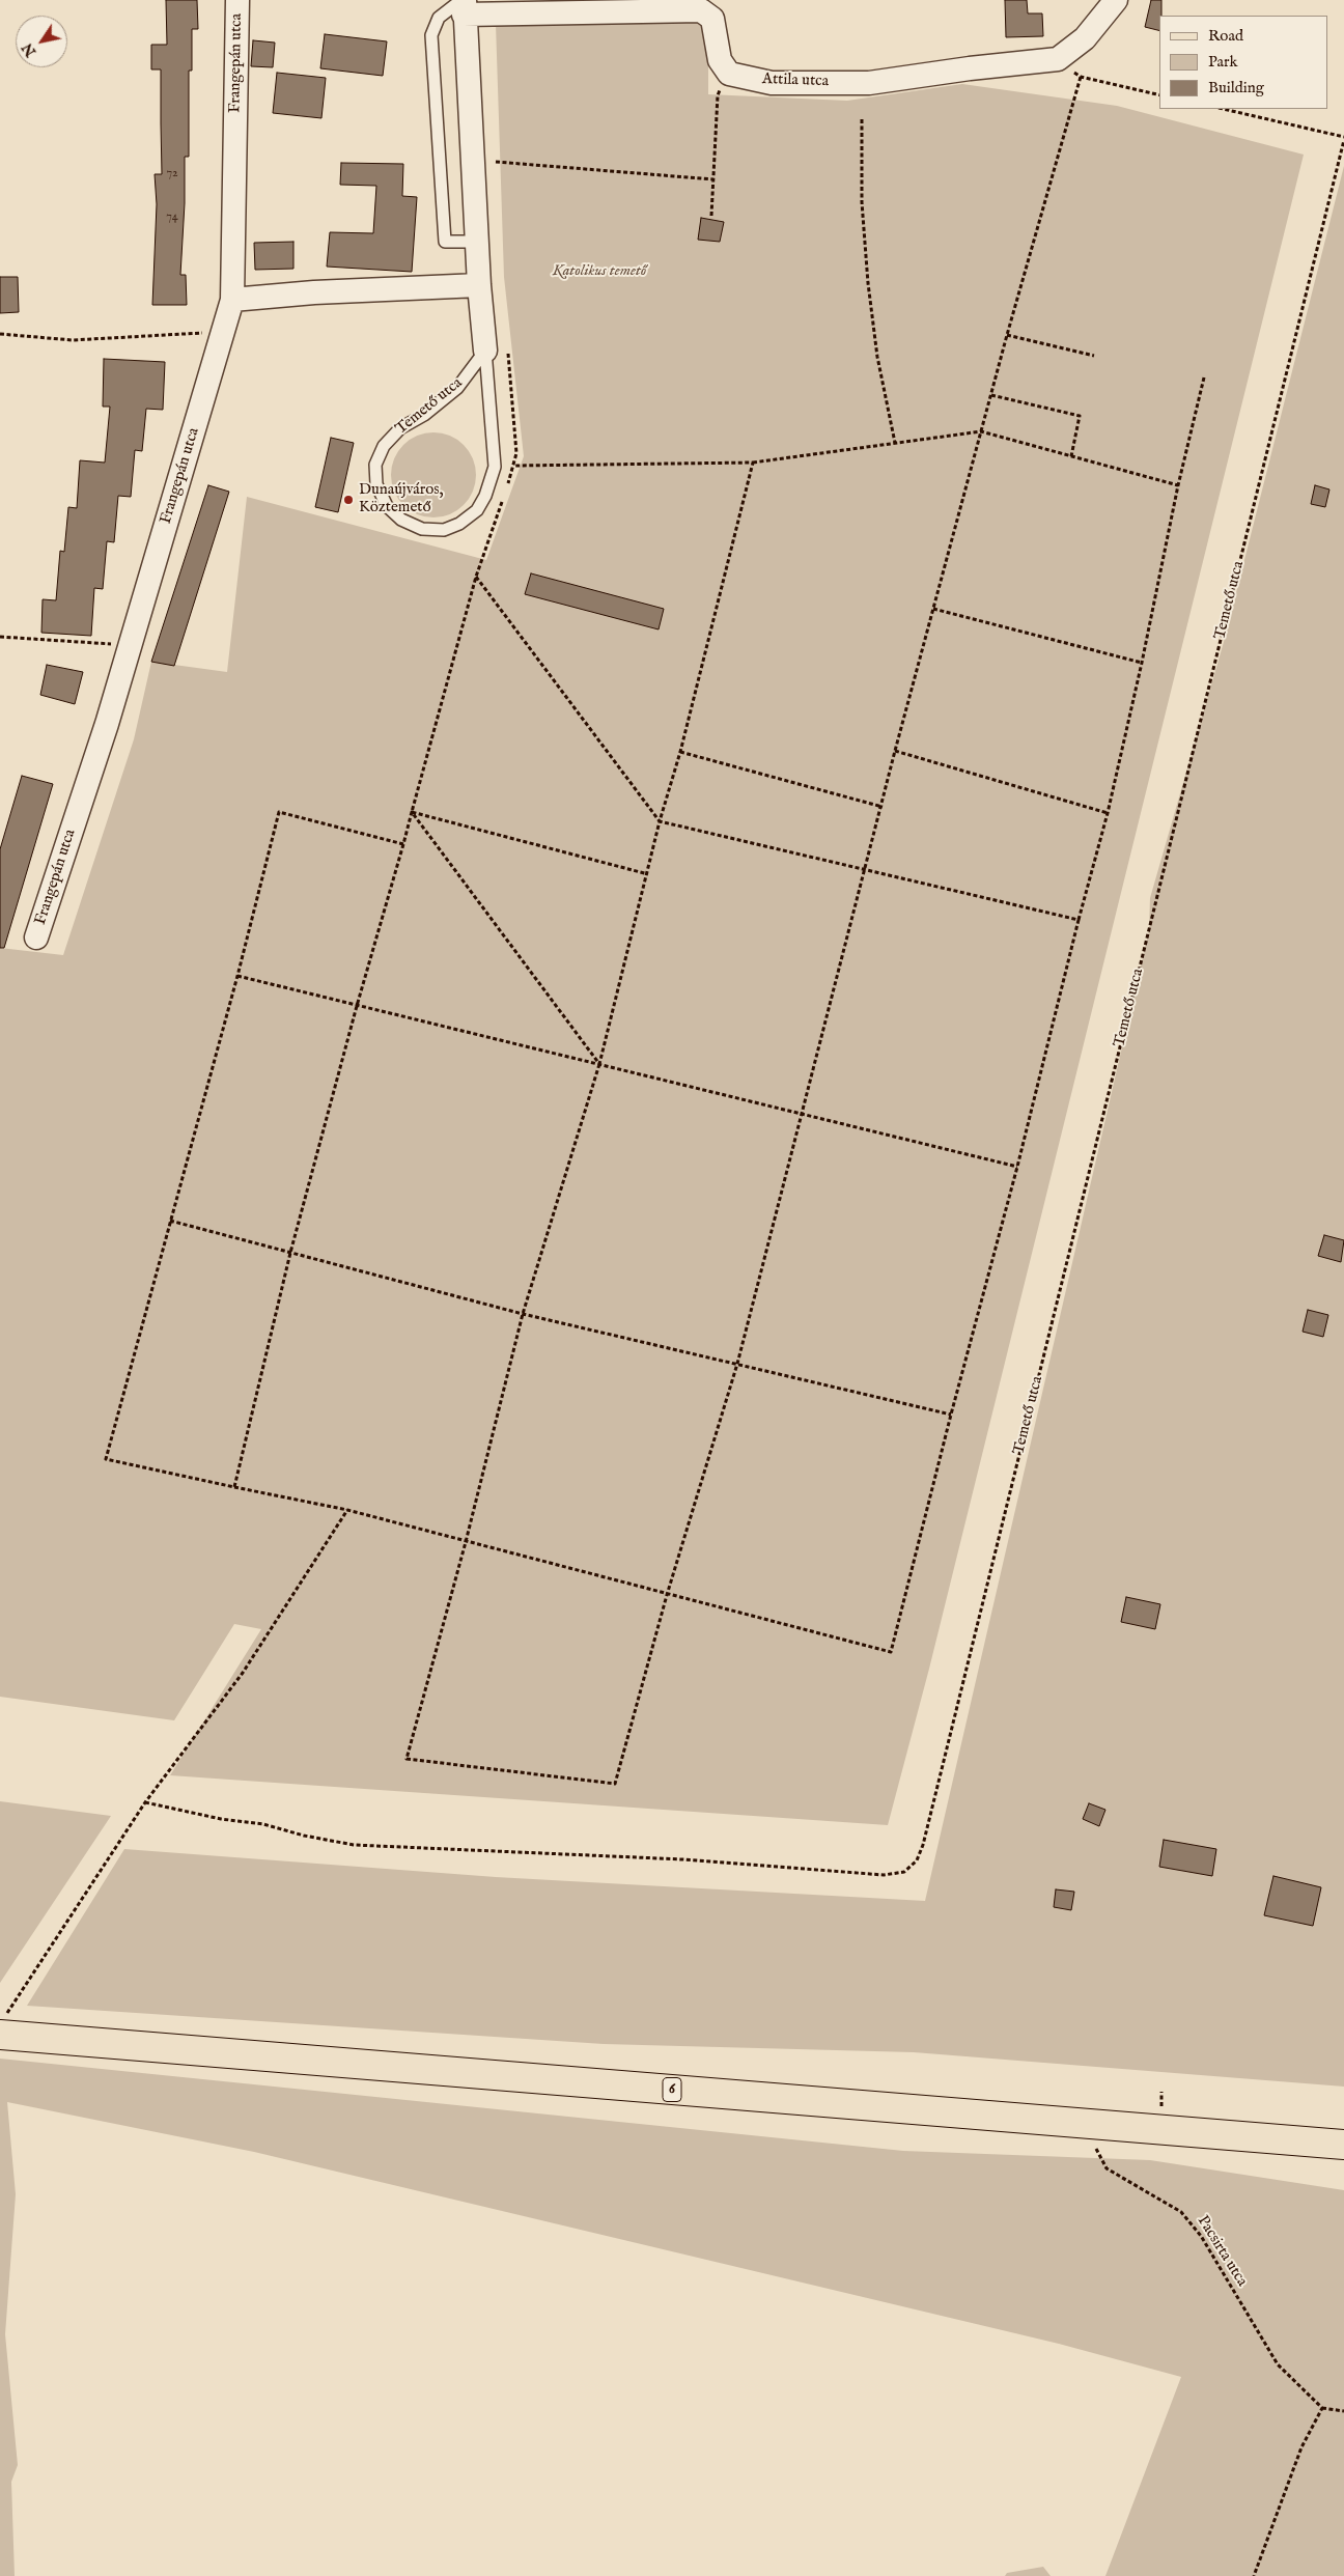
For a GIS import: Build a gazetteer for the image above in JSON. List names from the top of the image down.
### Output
{
  "streets": {
    "main road": ["6"],
    "street": ["Frangepán utca", "Attila utca", "Temető utca"],
    "path": ["Pacsirta utca"]
  },
  "crossings": [
    ["6", "Pacsirta utca"]
  ],
  "parks": ["Katolikus temető"],
  "places": ["Dunaújváros, Köztemető"],
  "house_numbers": ["72", "74"],
  "legend": ["Road", "Park", "Building"],
  "north": "bottom left"
}
